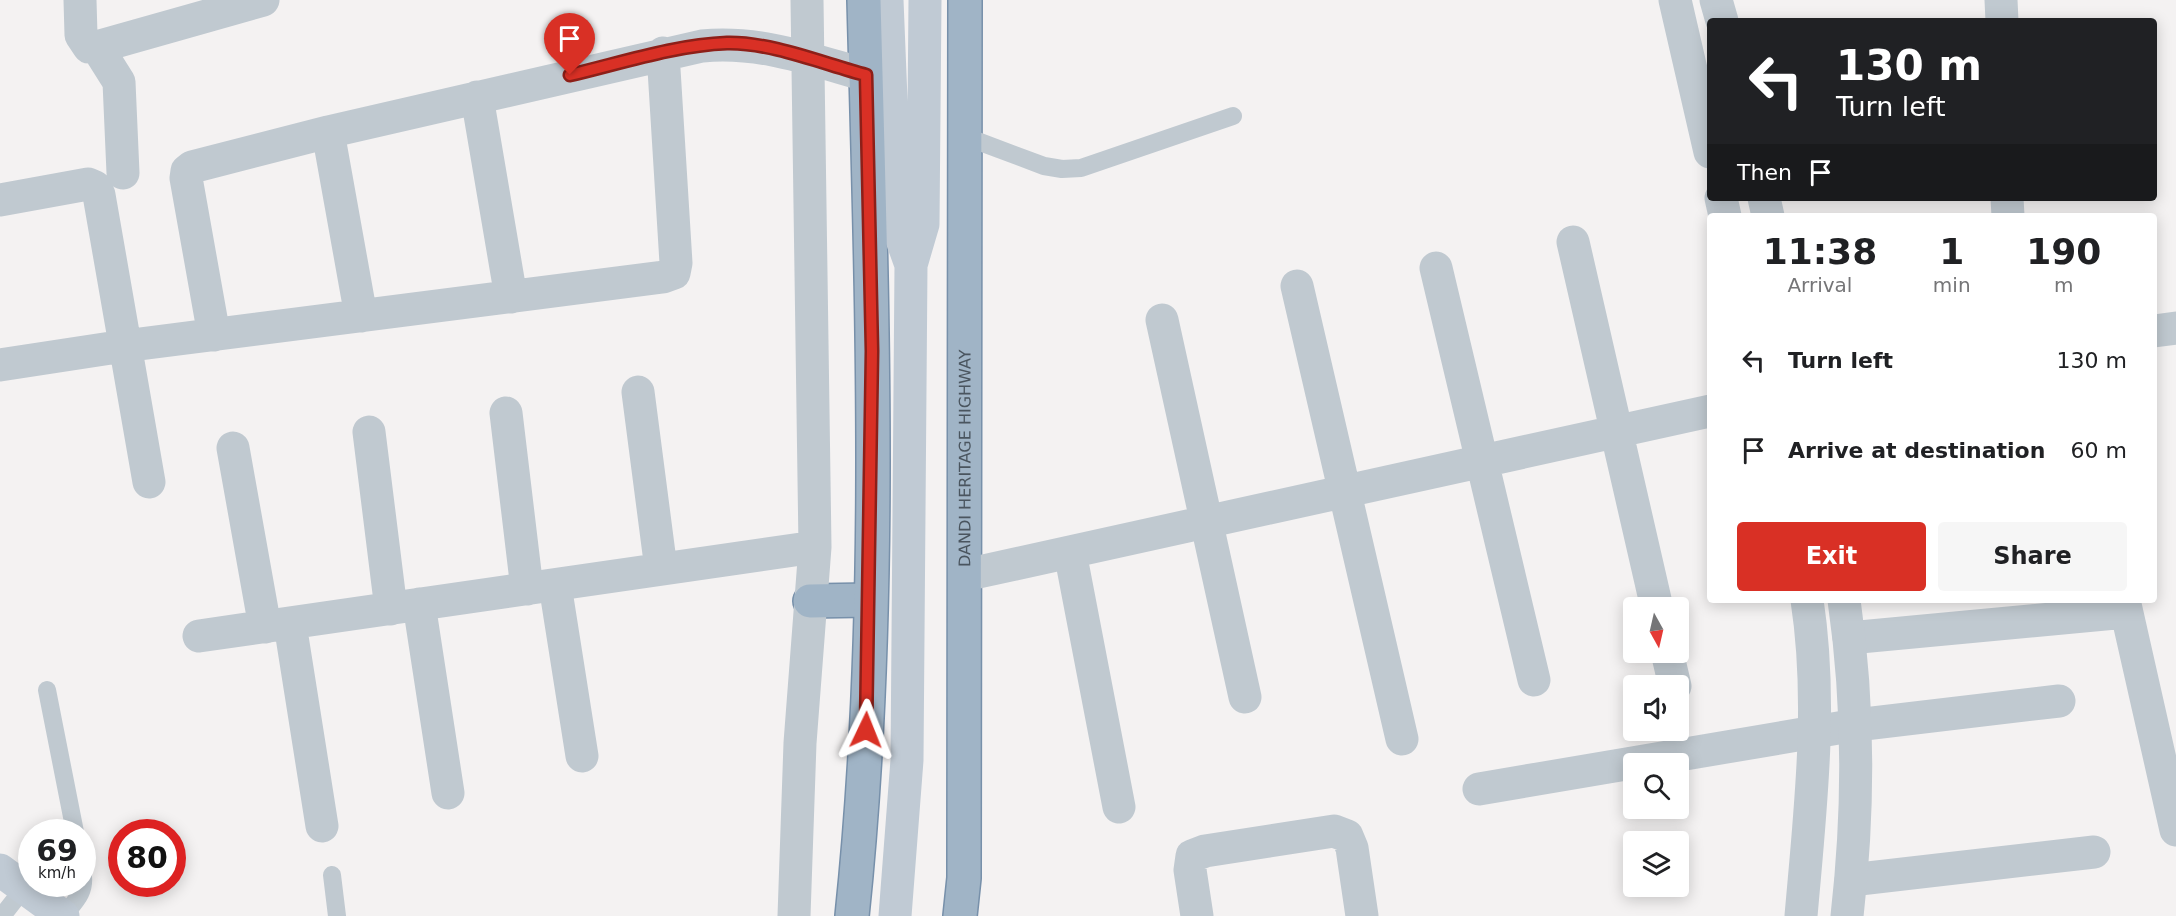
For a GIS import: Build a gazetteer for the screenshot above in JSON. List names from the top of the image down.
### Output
{
  "streets": {
    "highway": ["DANDI HERITAGE HIGHWAY"]
  },
  "north": "bottom",
  "page": {
    "turn": ["130 m", "Turn left"],
    "then": "Then",
    "eta": [
      "11:38",
      "Arrival",
      "1",
      "min",
      "190",
      "m"
    ],
    "list": [
      {
        "name": "Turn left",
        "value": "130 m"
      },
      {
        "name": "Arrive at destination",
        "value": "60 m"
      }
    ],
    "buttons": ["Exit", "Share"],
    "speed": "69 km/h",
    "limit": "80"
  }
}
